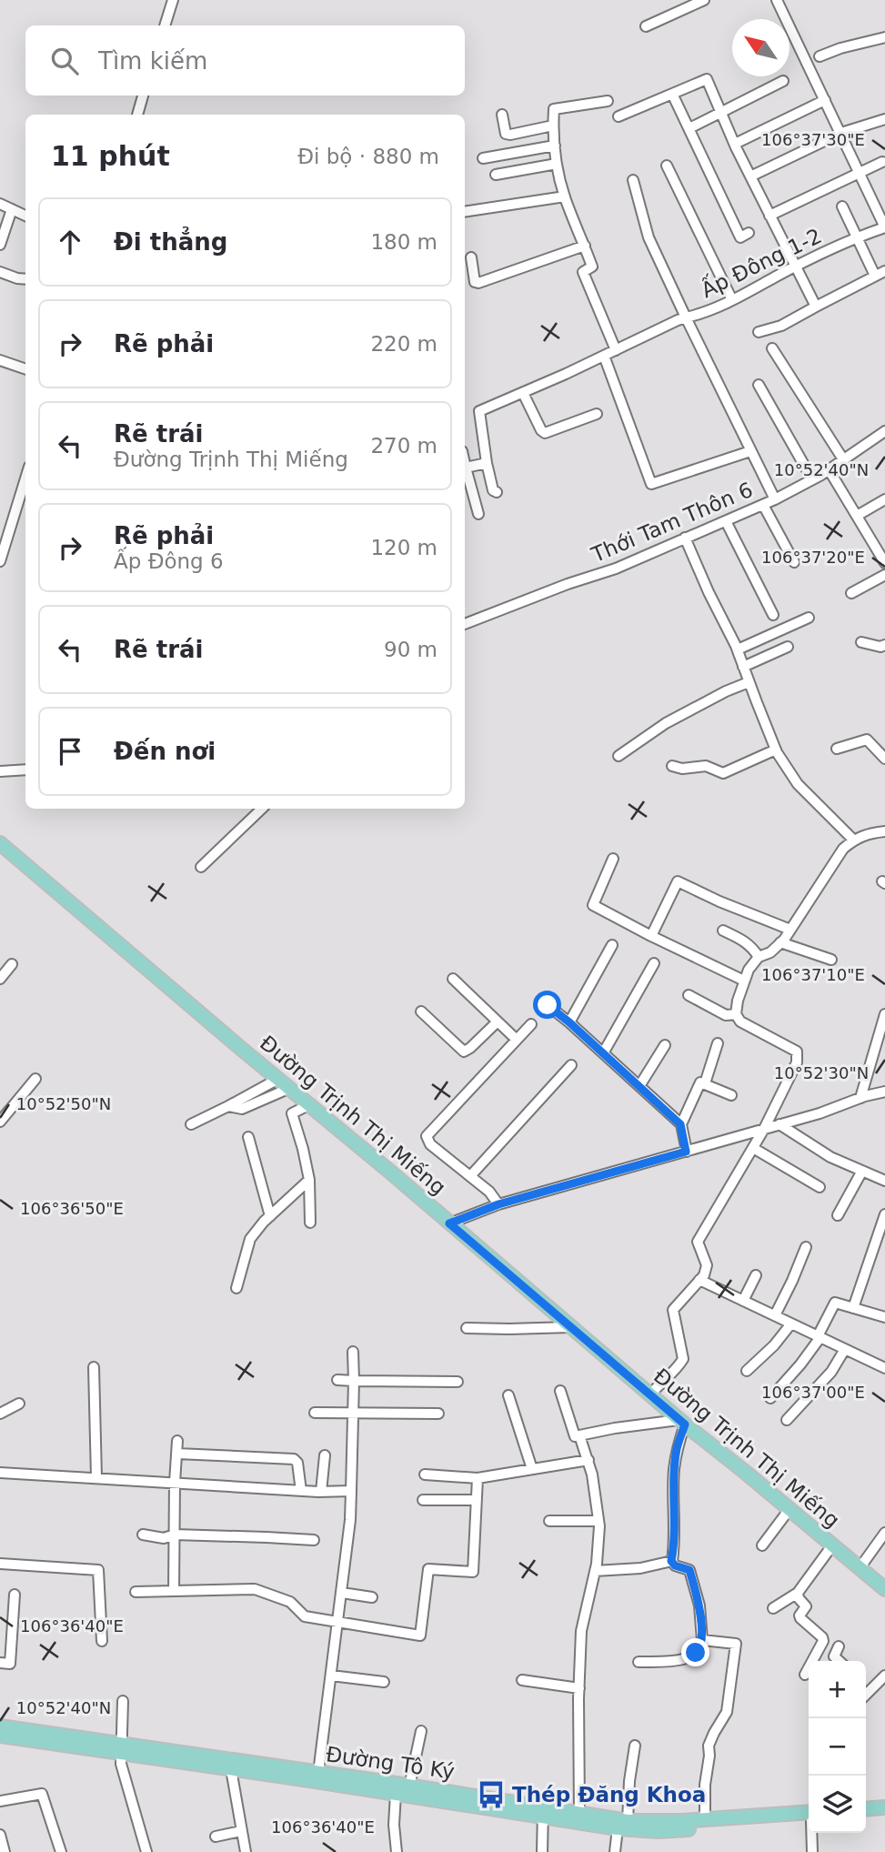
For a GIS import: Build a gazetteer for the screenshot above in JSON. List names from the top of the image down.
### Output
{
  "streets": {
    "main road": ["Đường Trịnh Thị Miếng", "Đường Tô Ký"],
    "street": ["Ấp Đông 1-2", "Thới Tam Thôn 6"]
  },
  "places": {
    "bus stop": ["Thép Đăng Khoa"]
  },
  "north": "top left",
  "page": {
    "search": "Tìm kiếm",
    "heading": ["11 phút", "Đi bộ · 880 m"],
    "list": [
      ["Đi thẳng", "180 m"],
      ["Rẽ phải", "220 m"],
      ["Rẽ trái", "Đường Trịnh Thị Miếng", "270 m"],
      ["Rẽ phải", "Ấp Đông 6", "120 m"],
      ["Rẽ trái", "90 m"],
      "Đến nơi"
    ],
    "map_buttons": ["+", "−"]
  },
  "coordinates": [
    "106°37'30\"E",
    "10°52'40\"N",
    "106°37'20\"E",
    "106°37'10\"E",
    "10°52'30\"N",
    "10°52'50\"N",
    "106°36'50\"E",
    "106°37'00\"E",
    "106°36'40\"E"
  ]
}
